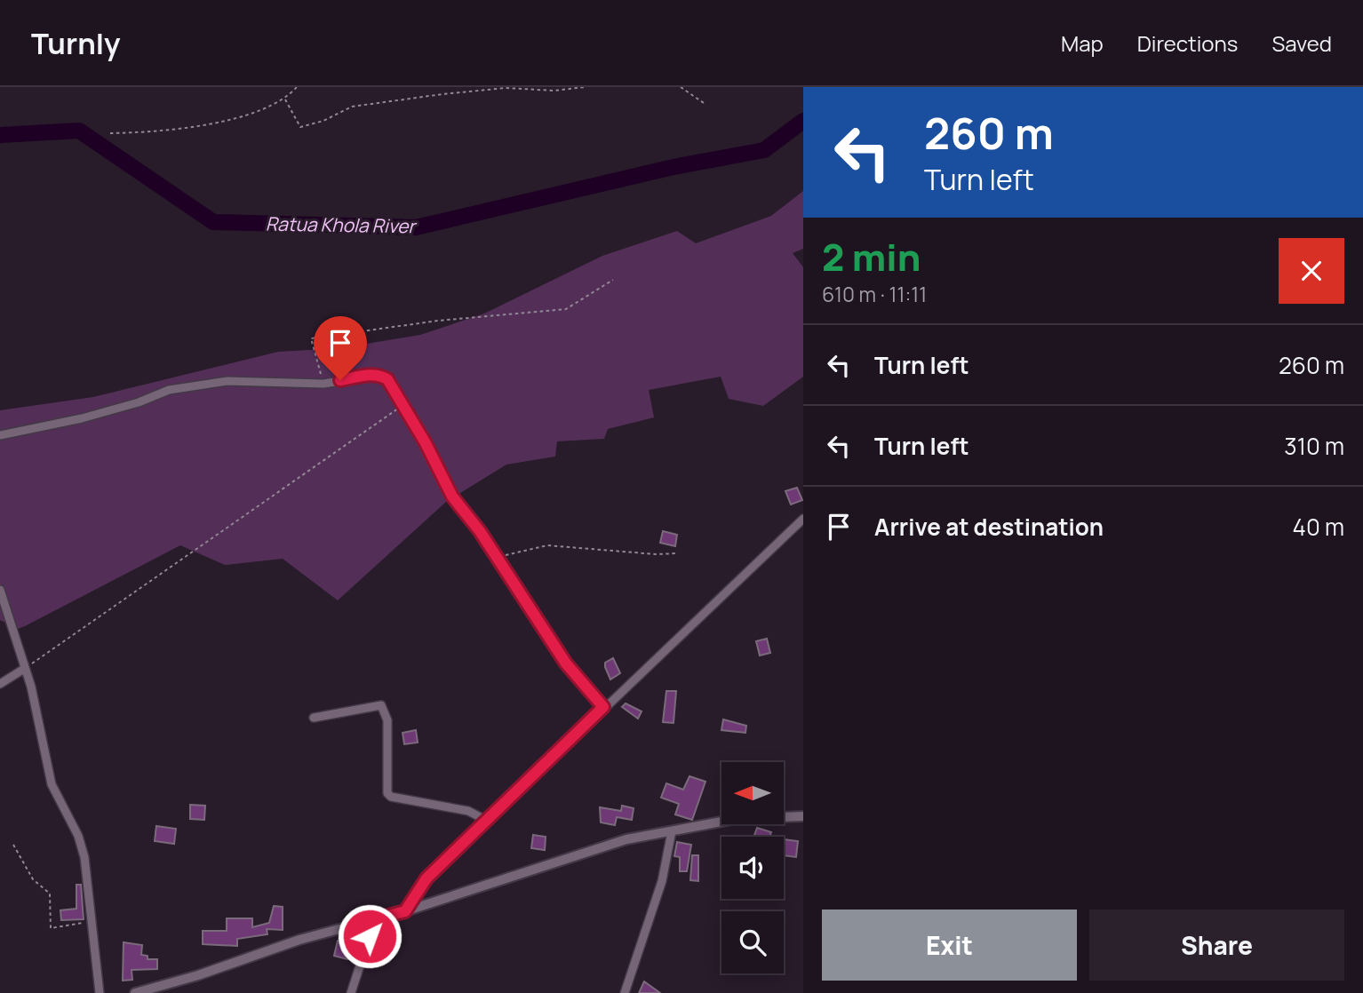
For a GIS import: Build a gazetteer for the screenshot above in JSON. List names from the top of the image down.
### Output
{
  "water": ["Ratua Khola River"],
  "north": "left",
  "page": {
    "header": "Turnly",
    "nav": ["Map", "Directions", "Saved"],
    "turn": ["260 m", "Turn left"],
    "heading": ["2 min", "610 m · 11:11"],
    "list": [
      {
        "name": "Turn left",
        "value": "260 m"
      },
      {
        "name": "Turn left",
        "value": "310 m"
      },
      {
        "name": "Arrive at destination",
        "value": "40 m"
      }
    ],
    "buttons": ["Exit", "Share"]
  }
}
